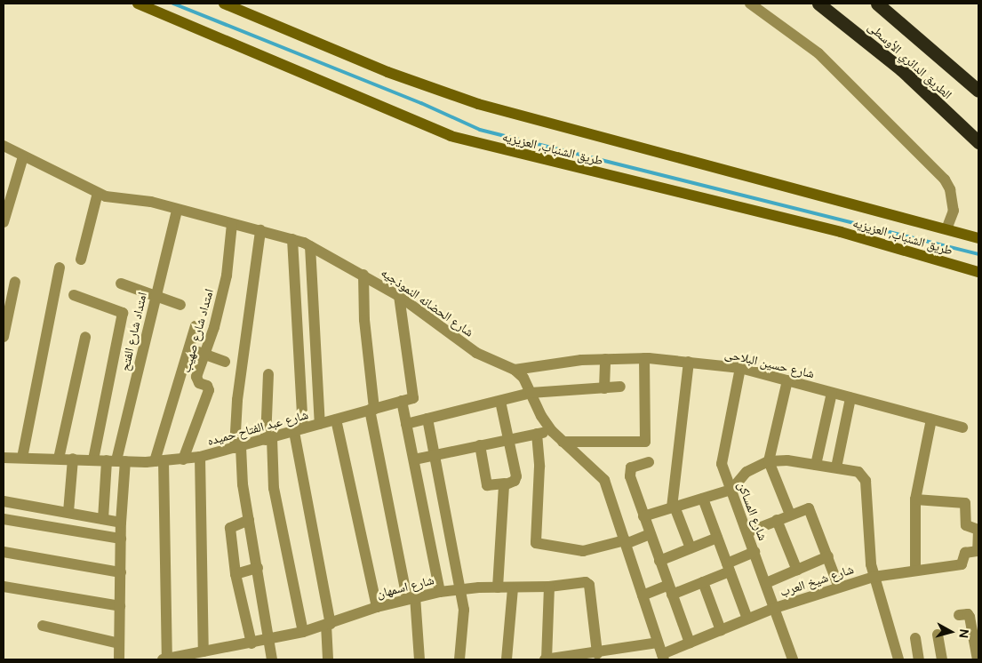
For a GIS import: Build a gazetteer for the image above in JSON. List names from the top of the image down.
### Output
{
  "streets": {
    "highway": ["الطريق الدائري الأوسطى"],
    "street": [
      "طريق الشنباب, العزيزيه",
      "شارع الحضانه النموذجيه",
      "امتداد شارع صهيب",
      "امتداد شارع الفتح",
      "شارع حسين البلاحى",
      "شارع عبد الفتاح حميده",
      "شارع المساكن",
      "شارع شيخ العرب",
      "شارع اسمهان"
    ]
  },
  "crossings": [
    ["شارع الحضانه النموذجيه", "امتداد شارع صهيب"],
    ["شارع الحضانه النموذجيه", "امتداد شارع الفتح"],
    ["شارع الحضانه النموذجيه", "شارع حسين البلاحى"],
    ["شارع الحضانه النموذجيه", "شارع شيخ العرب"],
    ["امتداد شارع صهيب", "شارع عبد الفتاح حميده"],
    ["امتداد شارع الفتح", "شارع عبد الفتاح حميده"],
    ["شارع حسين البلاحى", "شارع المساكن"],
    ["شارع المساكن", "شارع شيخ العرب"]
  ],
  "north": "right"
}
